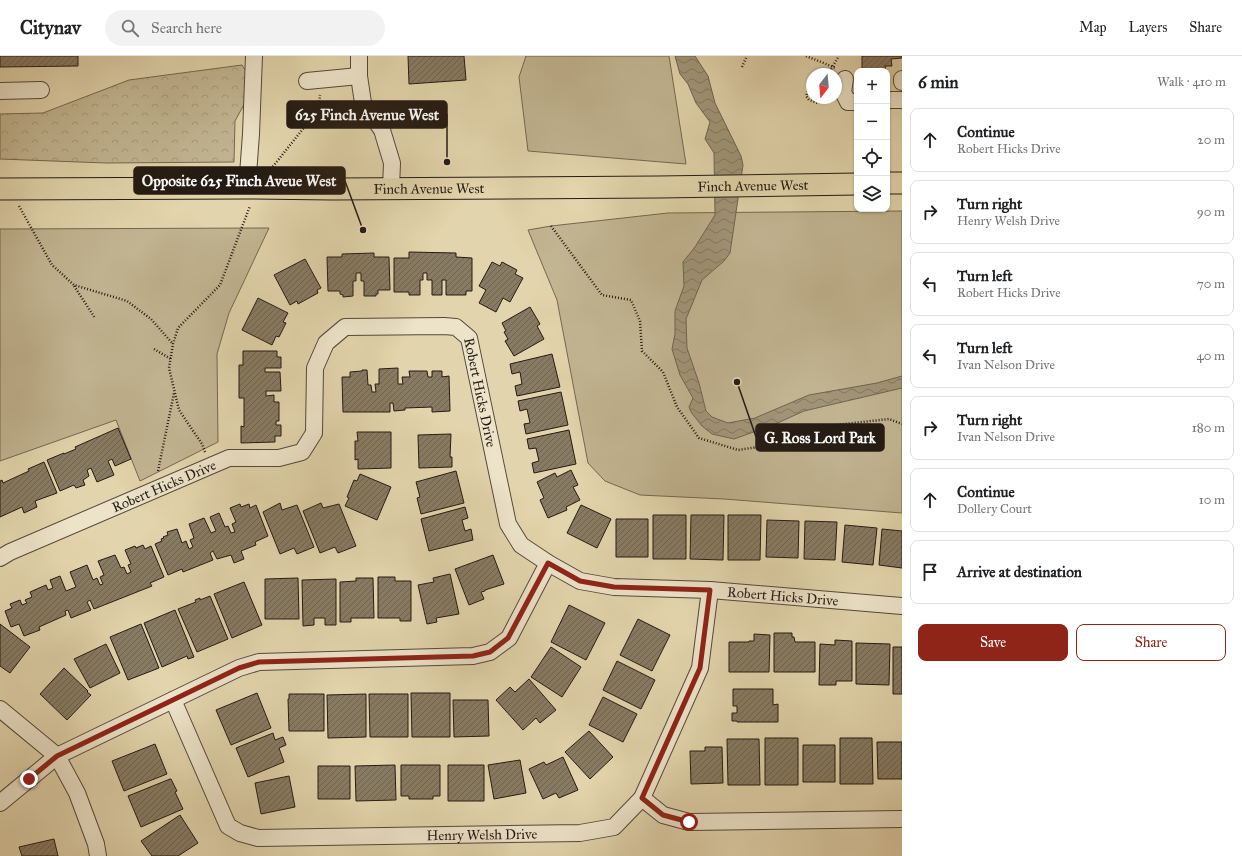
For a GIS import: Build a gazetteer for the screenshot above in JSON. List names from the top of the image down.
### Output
{
  "streets": {
    "main road": ["Finch Avenue West"],
    "street": ["Robert Hicks Drive", "Henry Welsh Drive"]
  },
  "crossings": [
    ["Robert Hicks Drive", "Henry Welsh Drive"]
  ],
  "places": ["625 Finch Avenue West", "Opposite 625 Finch Aveue West", "G. Ross Lord Park"],
  "north": "bottom",
  "page": {
    "header": "Citynav",
    "search": "Search here",
    "nav": ["Map", "Layers", "Share"],
    "heading": ["6 min", "Walk · 410 m"],
    "map_buttons": ["+", "−"],
    "list": [
      ["Continue", "Robert Hicks Drive", "20 m"],
      ["Turn right", "Henry Welsh Drive", "90 m"],
      ["Turn left", "Robert Hicks Drive", "70 m"],
      ["Turn left", "Ivan Nelson Drive", "40 m"],
      ["Turn right", "Ivan Nelson Drive", "180 m"],
      ["Continue", "Dollery Court", "10 m"],
      "Arrive at destination"
    ],
    "buttons": ["Save", "Share"]
  }
}
